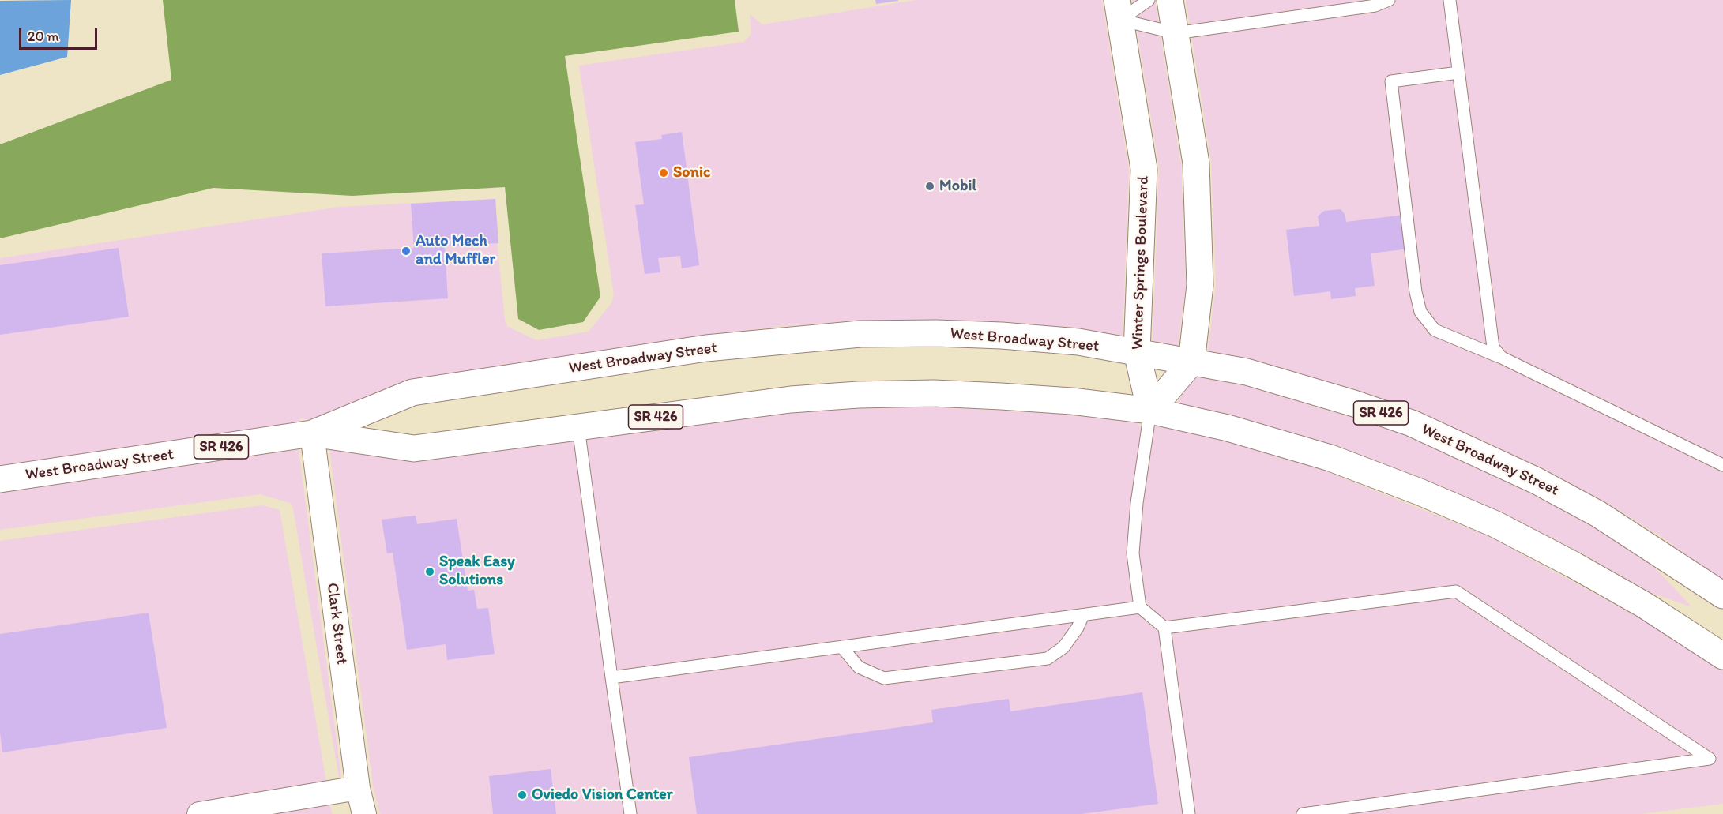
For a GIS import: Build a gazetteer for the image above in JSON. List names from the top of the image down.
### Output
{
  "streets": {
    "main road": ["Winter Springs Boulevard", "West Broadway Street", "SR 426"],
    "street": ["Clark Street"]
  },
  "crossings": [
    ["Winter Springs Boulevard", "West Broadway Street"],
    ["West Broadway Street", "Clark Street"]
  ],
  "places": [
    "Sonic",
    "Mobil",
    "Auto Mech and Muffler",
    "Speak Easy Solutions",
    "Oviedo Vision Center"
  ],
  "scale_bar": "20 m"
}
